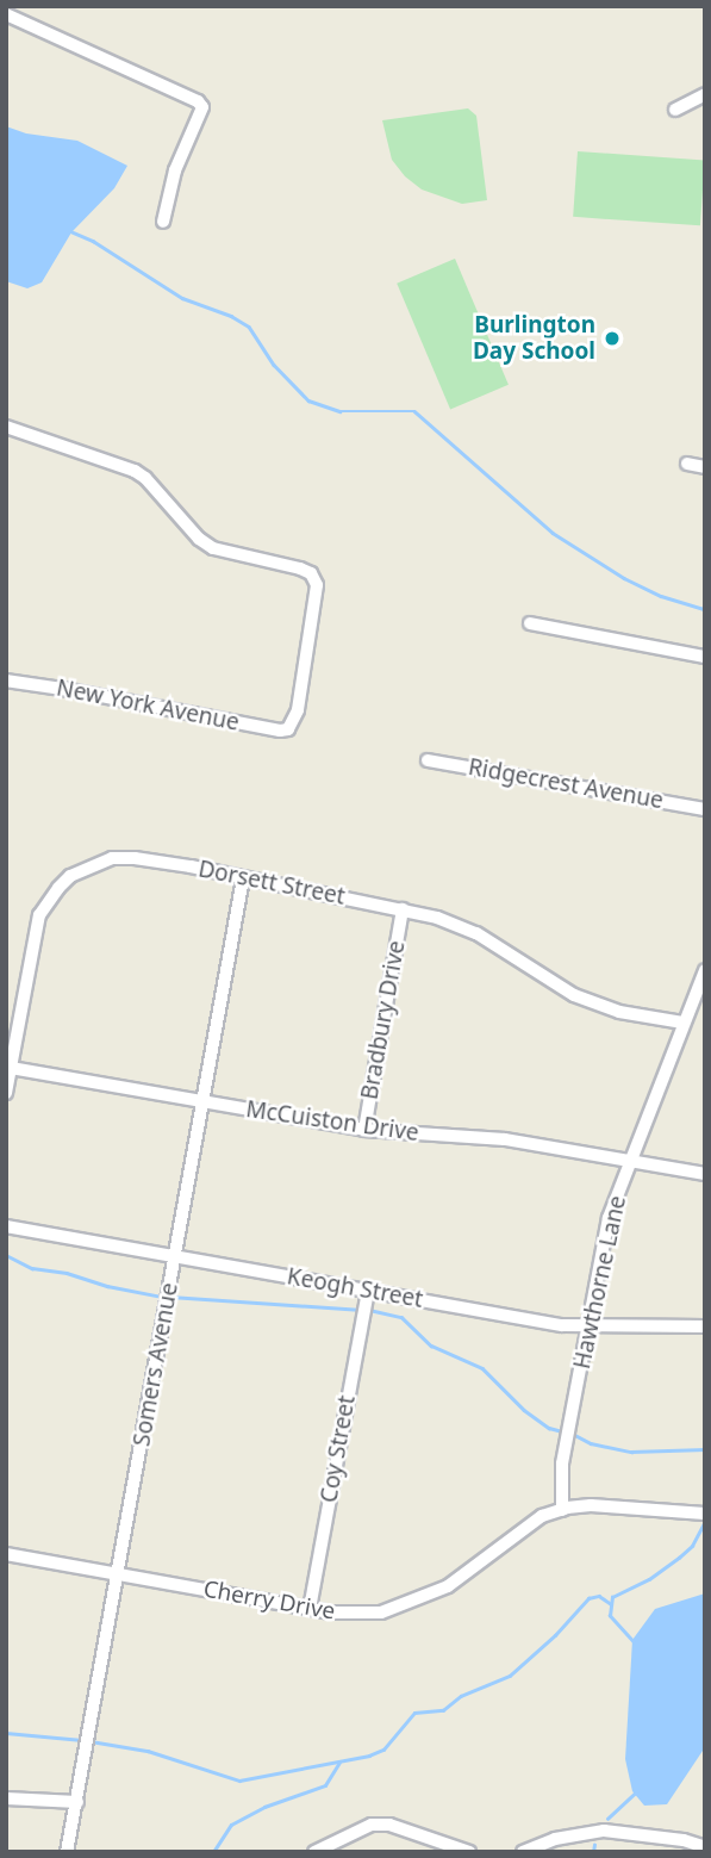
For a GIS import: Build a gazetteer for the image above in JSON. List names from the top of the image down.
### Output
{
  "streets": {
    "street": [
      "New York Avenue",
      "Ridgecrest Avenue",
      "Dorsett Street",
      "Bradbury Drive",
      "McCuiston Drive",
      "Hawthorne Lane",
      "Keogh Street",
      "Somers Avenue",
      "Coy Street",
      "Cherry Drive"
    ]
  },
  "crossings": [
    ["Dorsett Street", "Bradbury Drive"],
    ["Dorsett Street", "McCuiston Drive"],
    ["Dorsett Street", "Hawthorne Lane"],
    ["Dorsett Street", "Somers Avenue"],
    ["Bradbury Drive", "McCuiston Drive"],
    ["McCuiston Drive", "Hawthorne Lane"],
    ["McCuiston Drive", "Somers Avenue"],
    ["Hawthorne Lane", "Keogh Street"],
    ["Hawthorne Lane", "Cherry Drive"],
    ["Keogh Street", "Somers Avenue"],
    ["Keogh Street", "Coy Street"],
    ["Somers Avenue", "Cherry Drive"],
    ["Coy Street", "Cherry Drive"]
  ],
  "places": ["Burlington Day School"]
}
